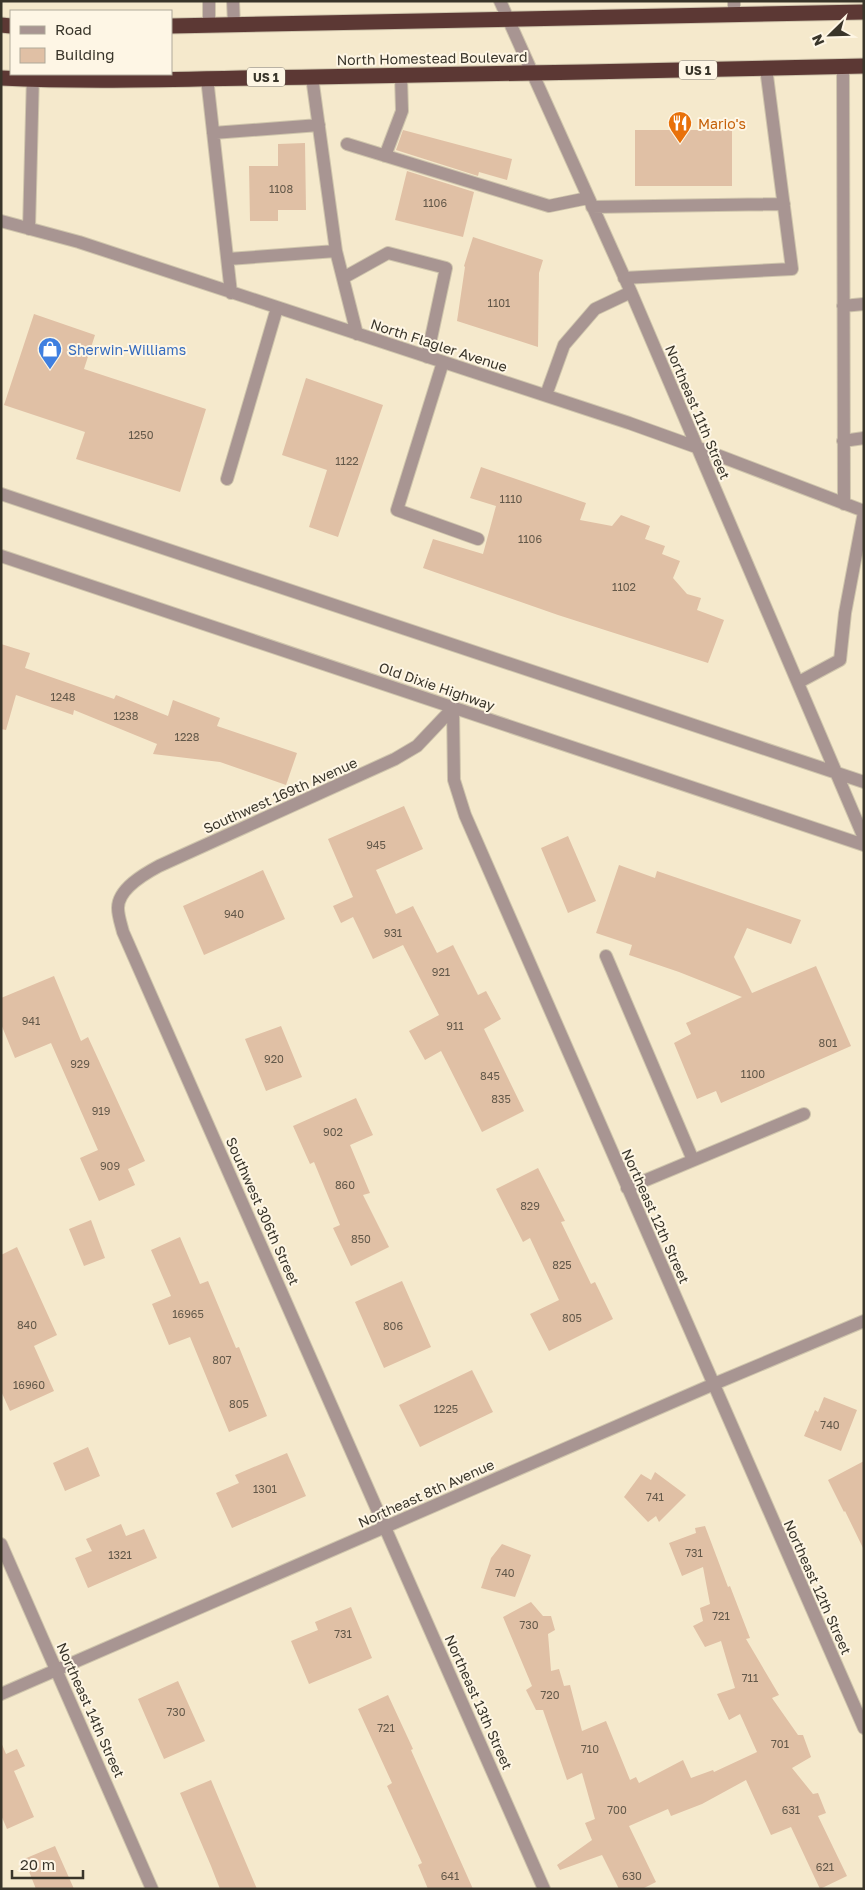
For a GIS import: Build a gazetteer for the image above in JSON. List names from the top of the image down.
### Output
{
  "streets": {
    "highway": ["North Homestead Boulevard", "US 1"],
    "street": [
      "North Flagler Avenue",
      "Northeast 11th Street",
      "Old Dixie Highway",
      "Southwest 169th Avenue",
      "Southwest 306th Street",
      "Northeast 12th Street",
      "Northeast 8th Avenue",
      "Northeast 13th Street",
      "Northeast 14th Street"
    ]
  },
  "crossings": [
    ["North Homestead Boulevard", "Northeast 11th Street"],
    ["North Flagler Avenue", "Northeast 11th Street"],
    ["Old Dixie Highway", "Southwest 169th Avenue"],
    ["Old Dixie Highway", "Northeast 12th Street"],
    ["Southwest 169th Avenue", "Southwest 306th Street"],
    ["Southwest 169th Avenue", "Northeast 12th Street"],
    ["Southwest 306th Street", "Northeast 8th Avenue"],
    ["Southwest 306th Street", "Northeast 13th Street"],
    ["Northeast 12th Street", "Northeast 8th Avenue"],
    ["Northeast 8th Avenue", "Northeast 13th Street"],
    ["Northeast 8th Avenue", "Northeast 14th Street"]
  ],
  "places": {
    "restaurant": ["Mario's"],
    "shop": ["Sherwin-Williams"]
  },
  "house_numbers": [
    "1108",
    "1106",
    "1101",
    "1250",
    "1122",
    "1110",
    "1106",
    "1102",
    "1248",
    "1238",
    "1228",
    "945",
    "940",
    "931",
    "921",
    "941",
    "911",
    "801",
    "920",
    "929",
    "1100",
    "845",
    "835",
    "919",
    "902",
    "909",
    "860",
    "829",
    "850",
    "825",
    "16965",
    "805",
    "840",
    "806",
    "807",
    "16960",
    "805",
    "1225",
    "740",
    "1301",
    "741",
    "731",
    "1321",
    "740",
    "721",
    "730",
    "731",
    "711",
    "720",
    "730",
    "721",
    "701",
    "710",
    "700",
    "631",
    "621",
    "641",
    "630"
  ],
  "legend": ["Road", "Building"],
  "scale_bar": "20 m",
  "north": "bottom left"
}
